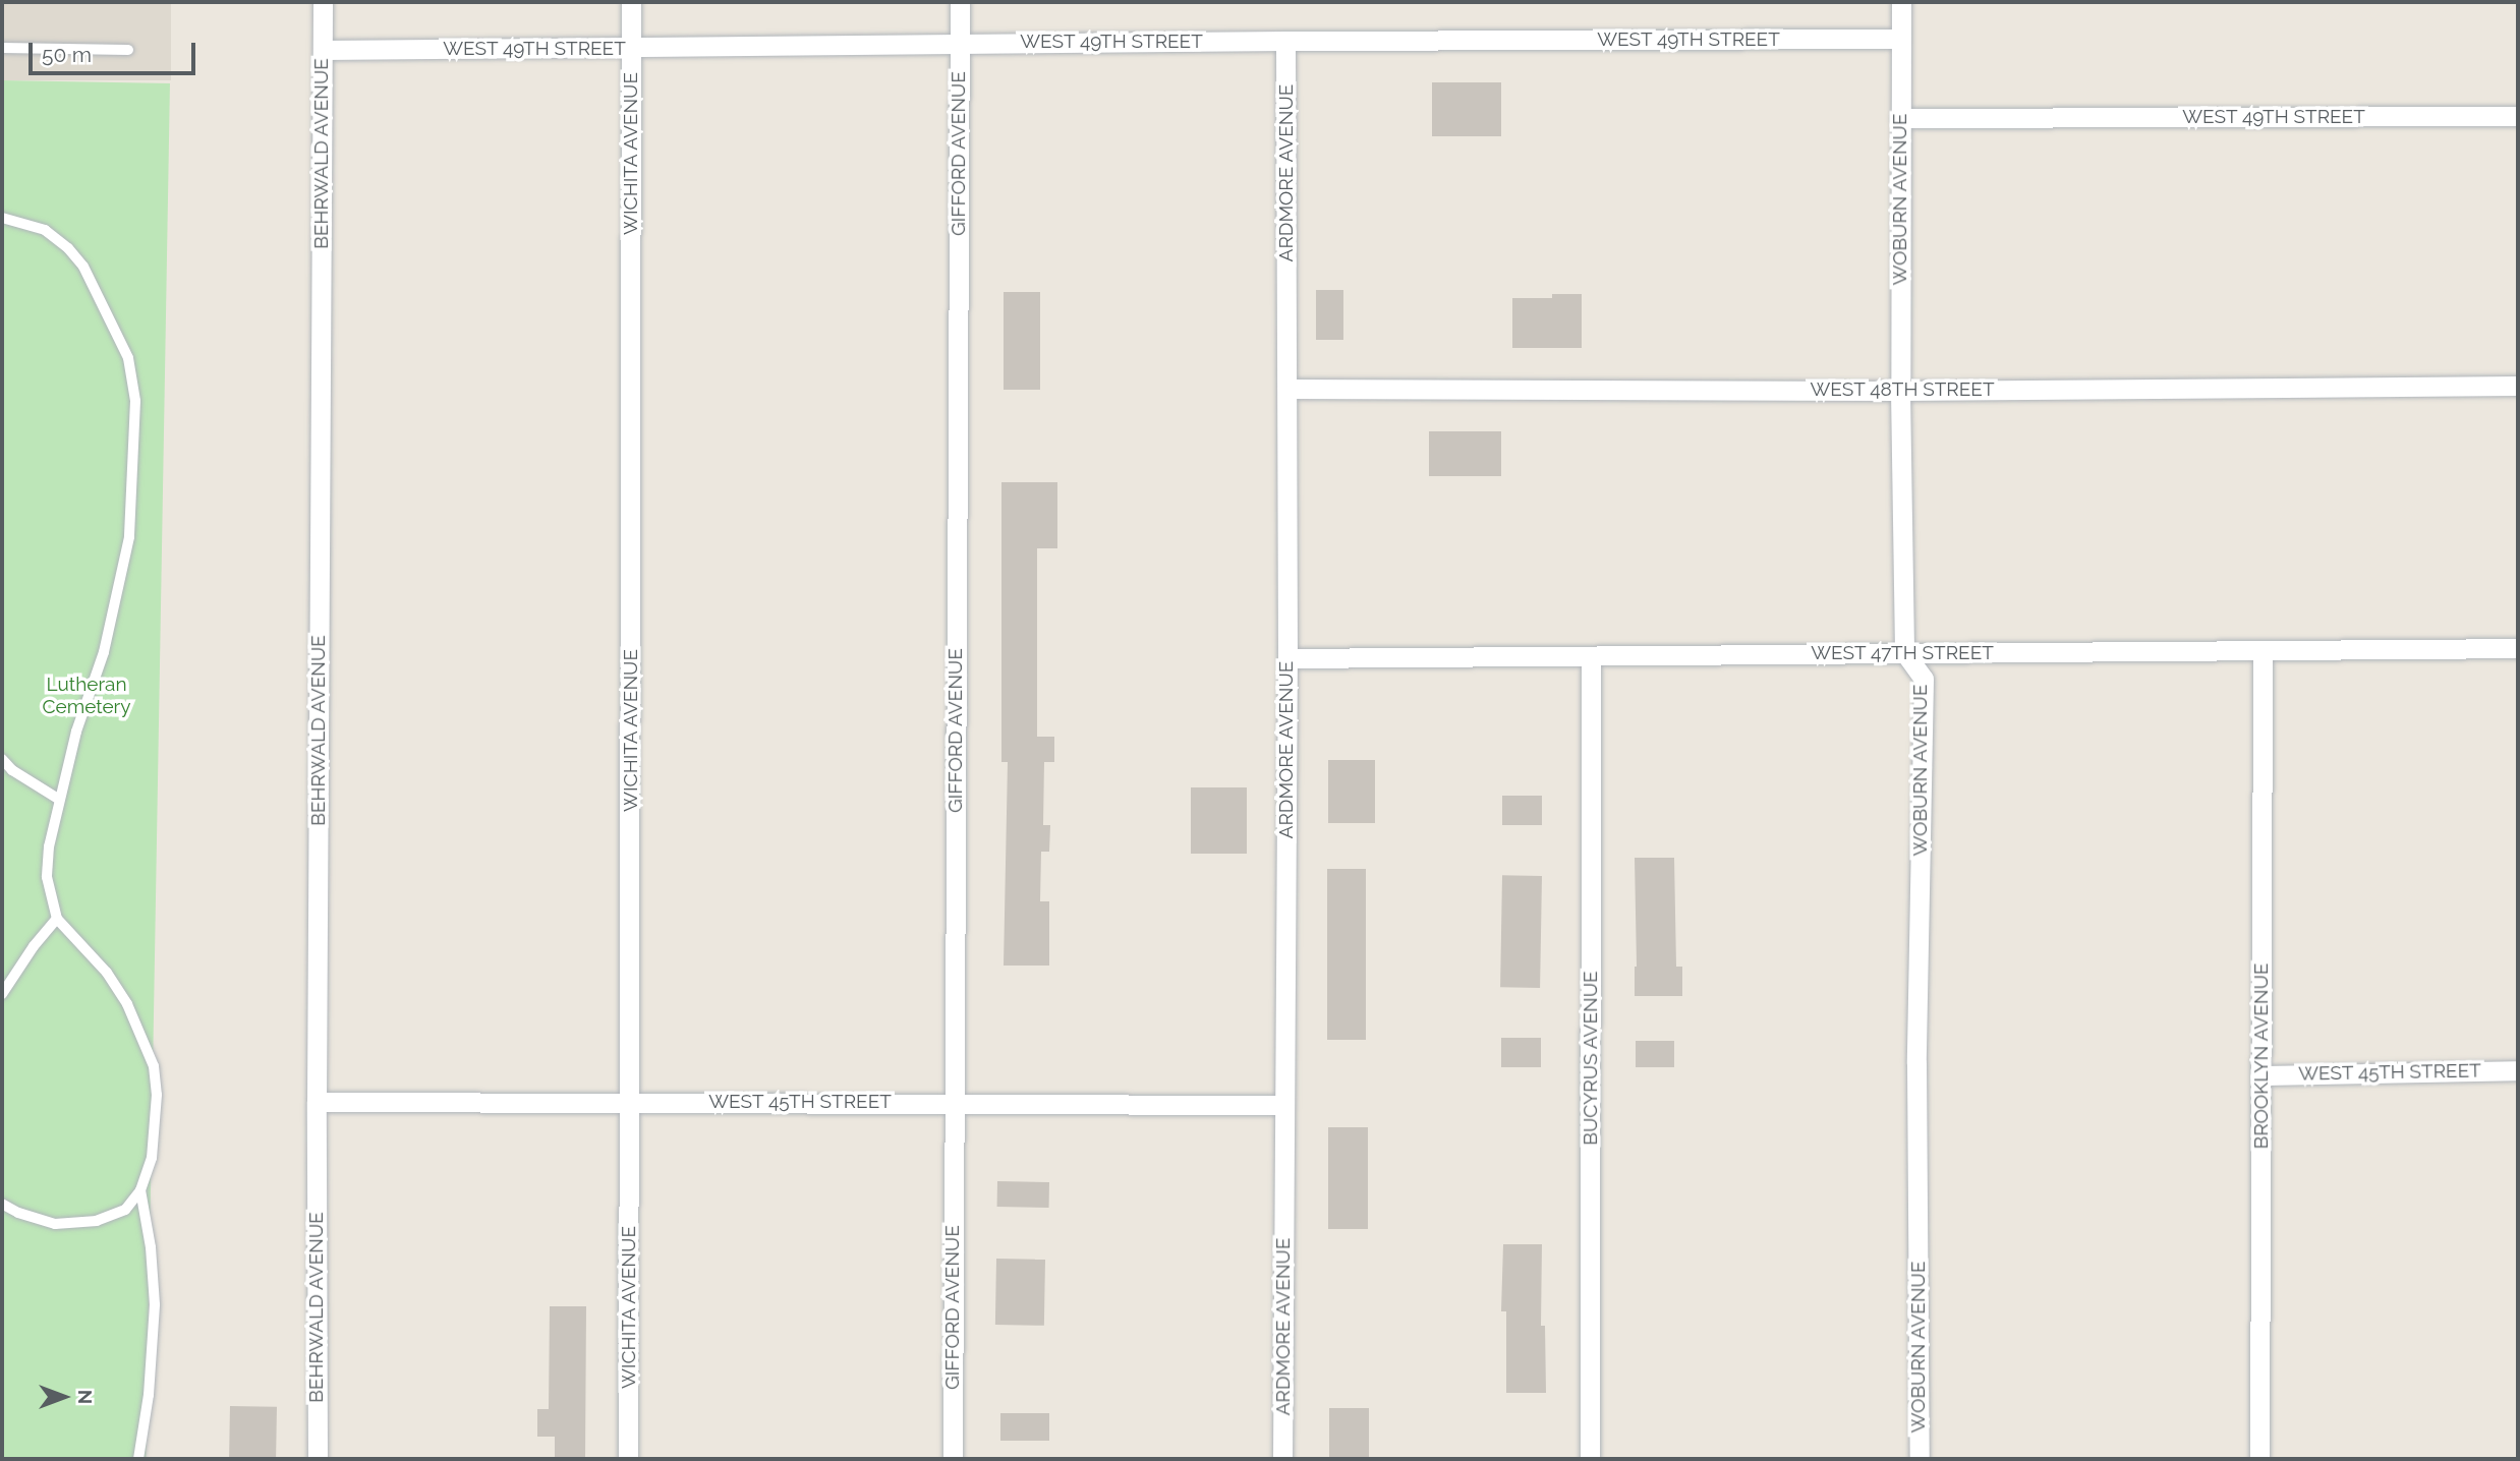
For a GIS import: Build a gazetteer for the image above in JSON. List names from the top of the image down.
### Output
{
  "streets": {
    "street": [
      "WEST 49TH STREET",
      "BEHRWALD AVENUE",
      "WICHITA AVENUE",
      "GIFFORD AVENUE",
      "ARDMORE AVENUE",
      "WOBURN AVENUE",
      "WEST 48TH STREET",
      "WEST 47TH STREET",
      "BROOKLYN AVENUE",
      "BUCYRUS AVENUE",
      "WEST 45TH STREET"
    ]
  },
  "crossings": [
    ["WEST 49TH STREET", "BEHRWALD AVENUE"],
    ["WEST 49TH STREET", "WICHITA AVENUE"],
    ["WEST 49TH STREET", "GIFFORD AVENUE"],
    ["WEST 49TH STREET", "ARDMORE AVENUE"],
    ["WEST 49TH STREET", "WOBURN AVENUE"],
    ["BEHRWALD AVENUE", "WEST 45TH STREET"],
    ["WICHITA AVENUE", "WEST 45TH STREET"],
    ["GIFFORD AVENUE", "WEST 45TH STREET"],
    ["ARDMORE AVENUE", "WEST 48TH STREET"],
    ["ARDMORE AVENUE", "WEST 47TH STREET"],
    ["ARDMORE AVENUE", "WEST 45TH STREET"],
    ["WOBURN AVENUE", "WEST 48TH STREET"],
    ["WOBURN AVENUE", "WEST 47TH STREET"],
    ["WEST 47TH STREET", "BROOKLYN AVENUE"],
    ["WEST 47TH STREET", "BUCYRUS AVENUE"],
    ["BROOKLYN AVENUE", "WEST 45TH STREET"]
  ],
  "parks": ["Lutheran Cemetery"],
  "scale_bar": "50 m",
  "north": "right"
}
